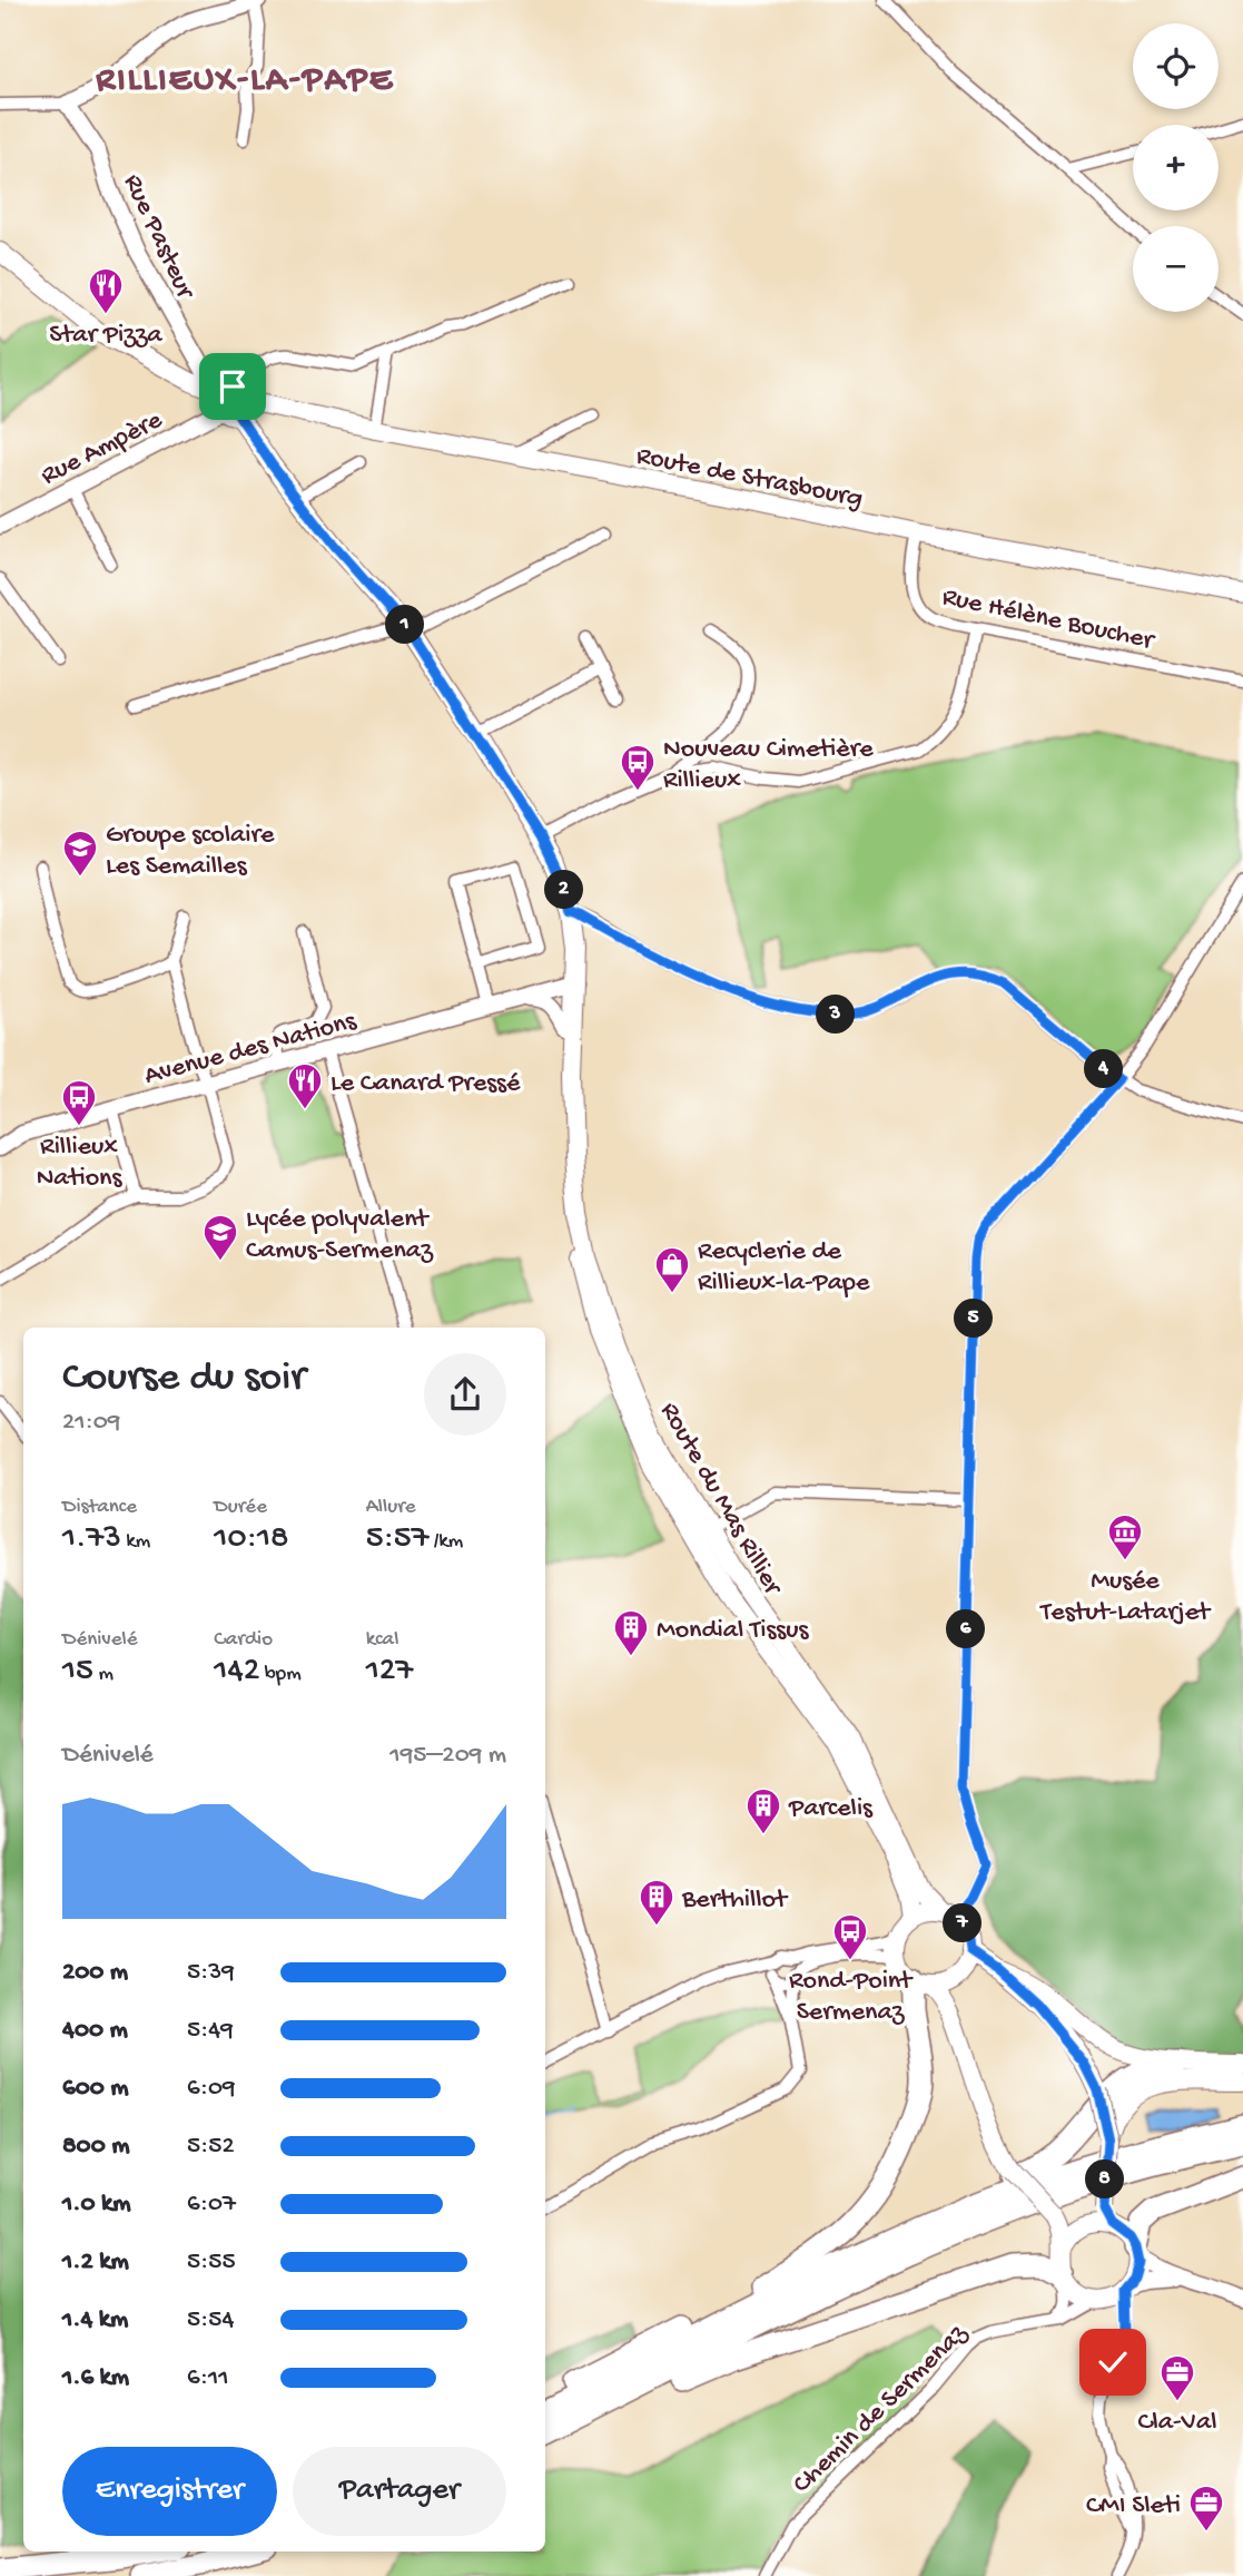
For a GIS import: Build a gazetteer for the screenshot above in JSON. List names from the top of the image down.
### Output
{
  "streets": {
    "main road": ["Route de Strasbourg", "Route du Mas Rillier"],
    "street": [
      "Rue Pasteur",
      "Rue Ampère",
      "Rue Hélène Boucher",
      "Avenue des Nations",
      "Chemin de Sermenaz"
    ]
  },
  "crossings": [
    ["Rue Pasteur", "Rue Ampère"],
    ["Rue Pasteur", "Route de Strasbourg"],
    ["Rue Pasteur", "Route du Mas Rillier"],
    ["Rue Ampère", "Route de Strasbourg"],
    ["Rue Ampère", "Route du Mas Rillier"],
    ["Route de Strasbourg", "Rue Hélène Boucher"],
    ["Route de Strasbourg", "Route du Mas Rillier"],
    ["Avenue des Nations", "Route du Mas Rillier"]
  ],
  "districts": ["RILLIEUX-LA-PAPE"],
  "places": {
    "restaurant": ["Star Pizza", "Le Canard Pressé"],
    "bus stop": ["Nouveau Cimetière Rillieux", "Rillieux Nations", "Rond-Point Sermenaz"],
    "school or university": ["Groupe scolaire Les Semailles", "Lycée polyvalent Camus-Sermenaz"],
    "shop": ["Recyclerie de Rillieux-la-Pape"],
    "museum": ["Musée Testut-Latarjet"],
    "building": ["Mondial Tissus", "Parcelis", "Berthillot"],
    "office": ["Cla-Val", "CMI Sleti"]
  },
  "page": {
    "map_buttons": ["+", "−"],
    "pins": [
      "1",
      "2",
      "3",
      "4",
      "5",
      "6",
      "7",
      "8"
    ],
    "heading": ["Course du soir", "21:09"],
    "stats": [
      ["Distance", "1.73 km"],
      ["Durée", "10:18"],
      ["Allure", "5:57 /km"],
      ["Dénivelé", "15 m"],
      ["Cardio", "142 bpm"],
      ["kcal", "127"]
    ],
    "chart": ["Dénivelé", "195–209 m"],
    "list": [
      {
        "name": "200 m",
        "note": "5:39"
      },
      {
        "name": "400 m",
        "note": "5:49"
      },
      {
        "name": "600 m",
        "note": "6:09"
      },
      {
        "name": "800 m",
        "note": "5:52"
      },
      {
        "name": "1.0 km",
        "note": "6:07"
      },
      {
        "name": "1.2 km",
        "note": "5:55"
      },
      {
        "name": "1.4 km",
        "note": "5:54"
      },
      {
        "name": "1.6 km",
        "note": "6:11"
      }
    ],
    "buttons": ["Enregistrer", "Partager"]
  }
}
